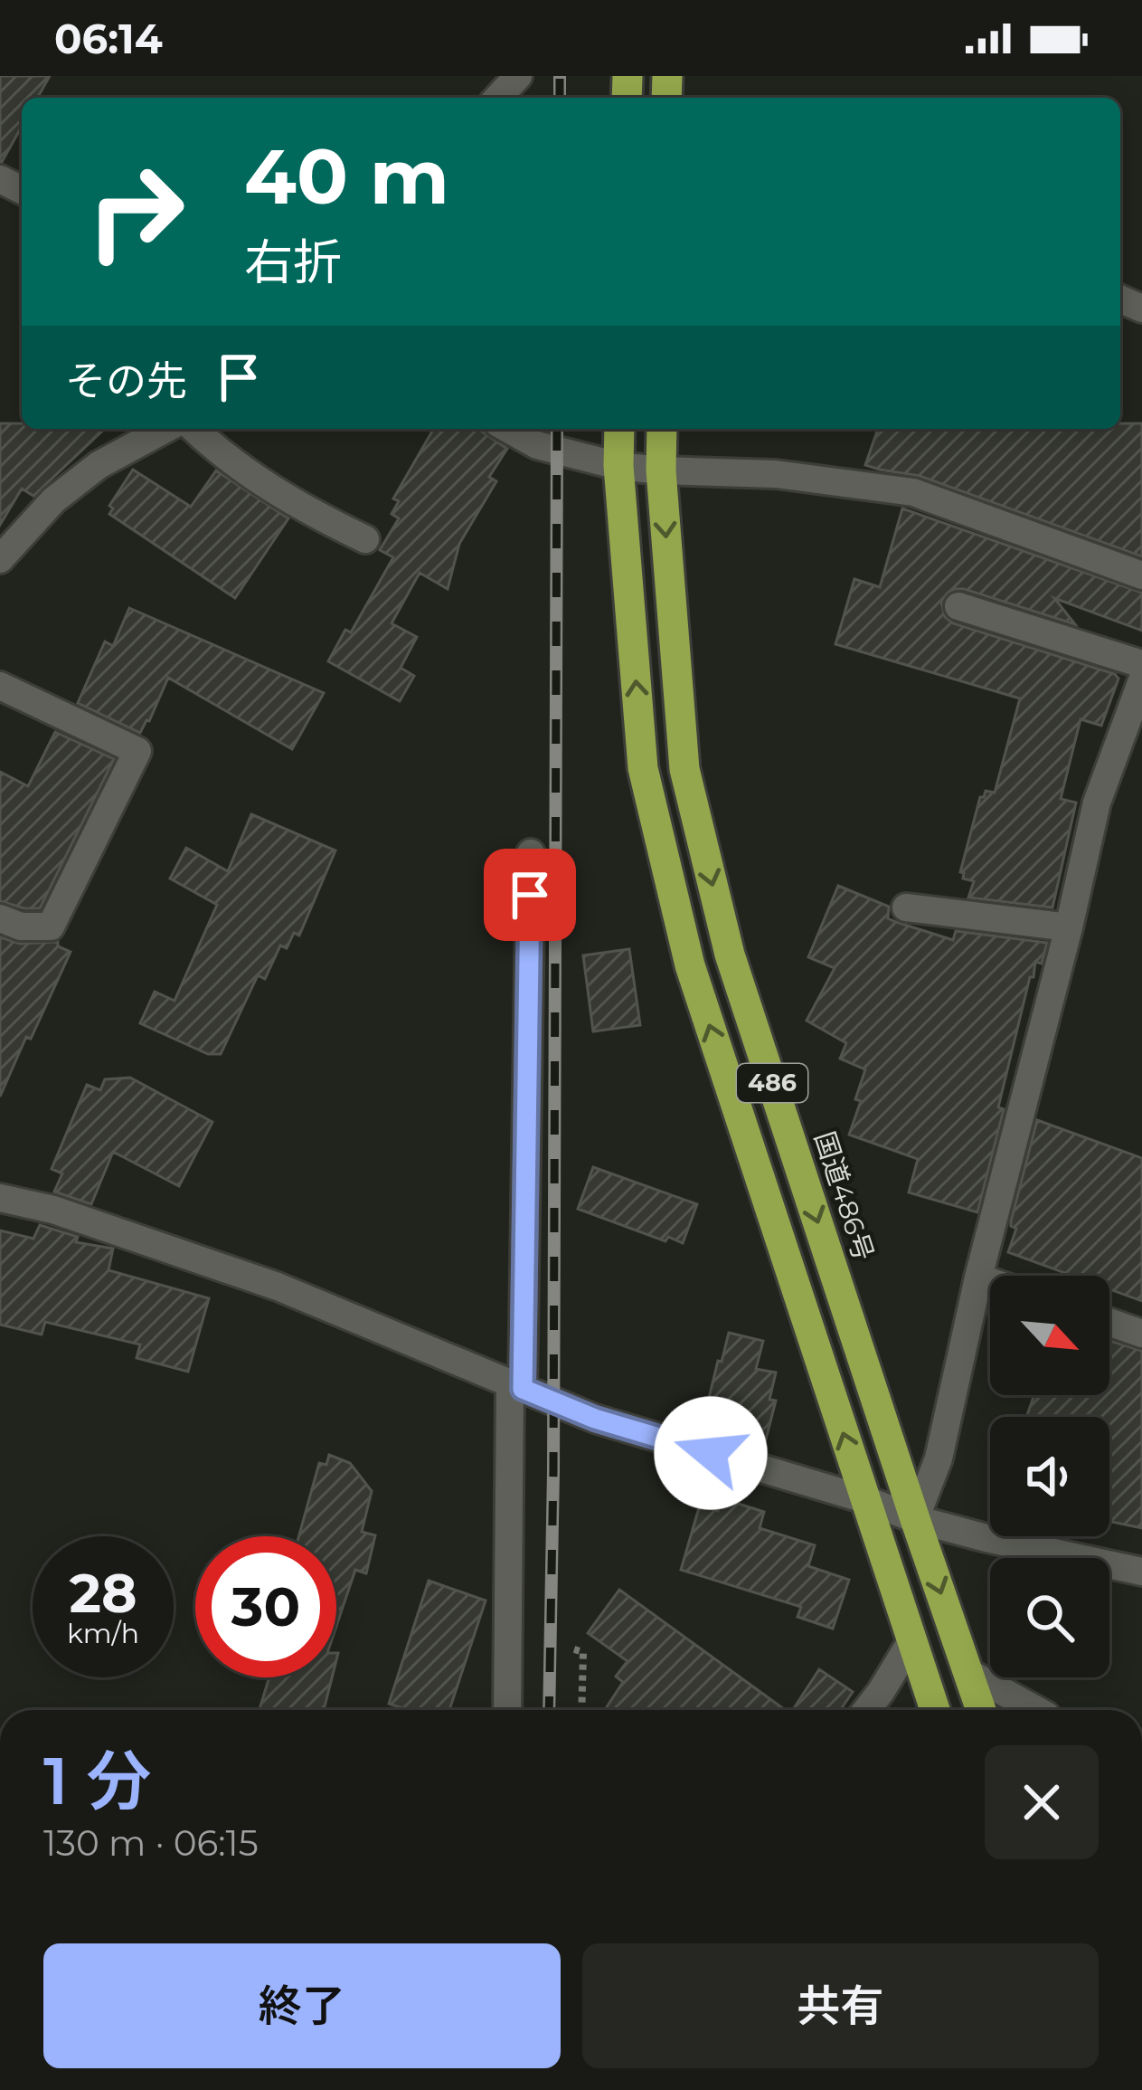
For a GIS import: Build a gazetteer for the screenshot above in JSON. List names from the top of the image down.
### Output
{
  "streets": {
    "highway": ["486", "国道486号"]
  },
  "north": "bottom right",
  "page": {
    "status": "06:14",
    "turn": ["40 m", "右折"],
    "then": "その先",
    "speed": "28 km/h",
    "limit": "30",
    "heading": ["1 分", "130 m · 06:15"],
    "buttons": ["終了", "共有"]
  }
}
